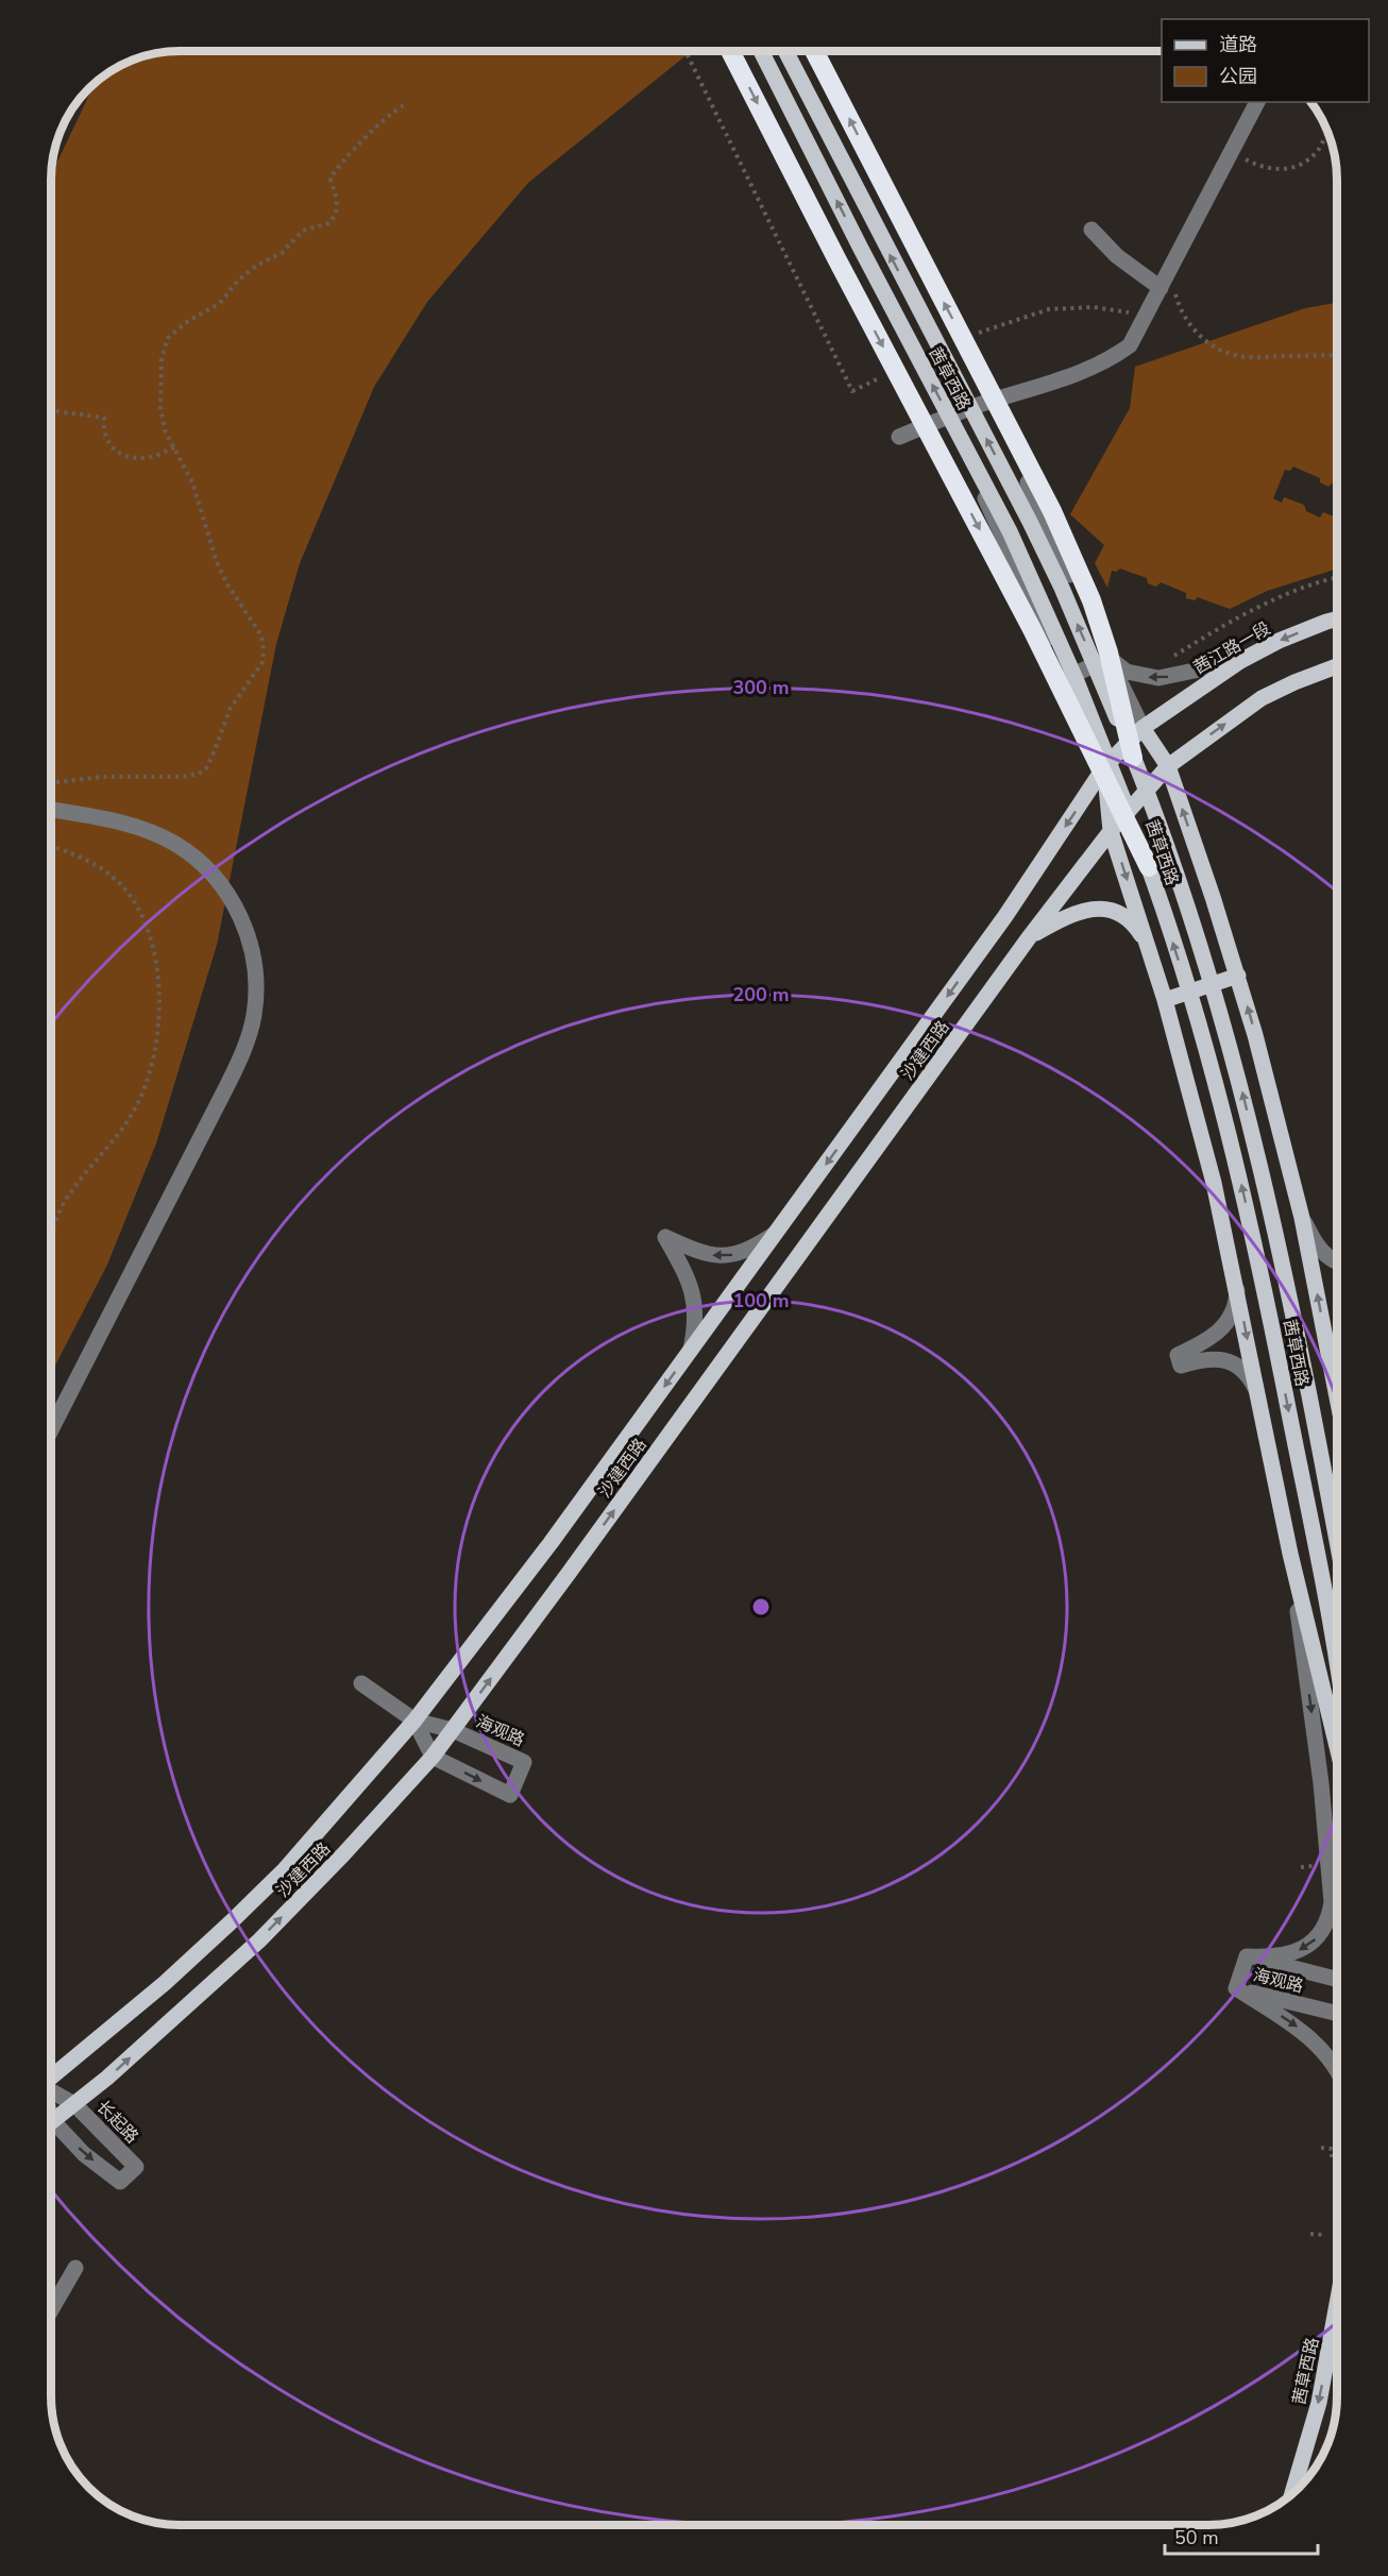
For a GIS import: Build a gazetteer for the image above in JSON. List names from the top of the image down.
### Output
{
  "streets": {
    "main road": ["茜草西路", "茜江路一段", "沙建西路"],
    "street": ["海观路", "长起路"]
  },
  "crossings": [
    ["茜江路一段", "沙建西路"],
    ["沙建西路", "海观路"],
    ["沙建西路", "长起路"]
  ],
  "legend": ["道路", "公园"],
  "scale_bar": "50 m",
  "rings": ["300 m", "200 m", "100 m"]
}
